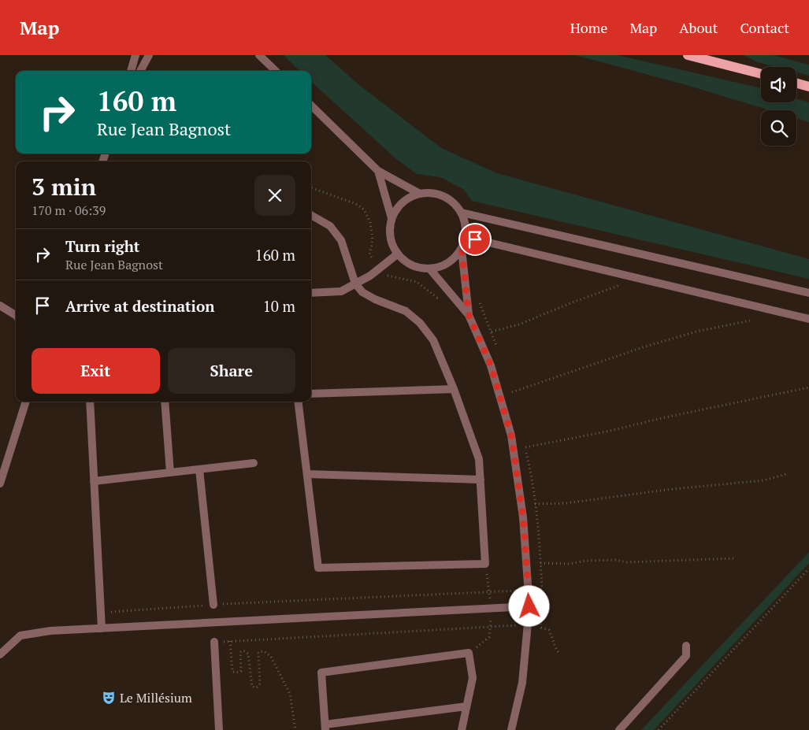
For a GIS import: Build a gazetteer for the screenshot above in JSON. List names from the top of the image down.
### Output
{
  "places": {
    "theatre": ["Le Millésium"]
  },
  "page": {
    "header": "Map",
    "nav": [
      "Home",
      "Map",
      "About",
      "Contact"
    ],
    "turn": ["160 m", "Rue Jean Bagnost"],
    "heading": ["3 min", "170 m · 06:39"],
    "list": [
      {
        "name": "Turn right",
        "note": "Rue Jean Bagnost",
        "value": "160 m"
      },
      {
        "name": "Arrive at destination",
        "value": "10 m"
      }
    ],
    "buttons": ["Exit", "Share"]
  }
}
